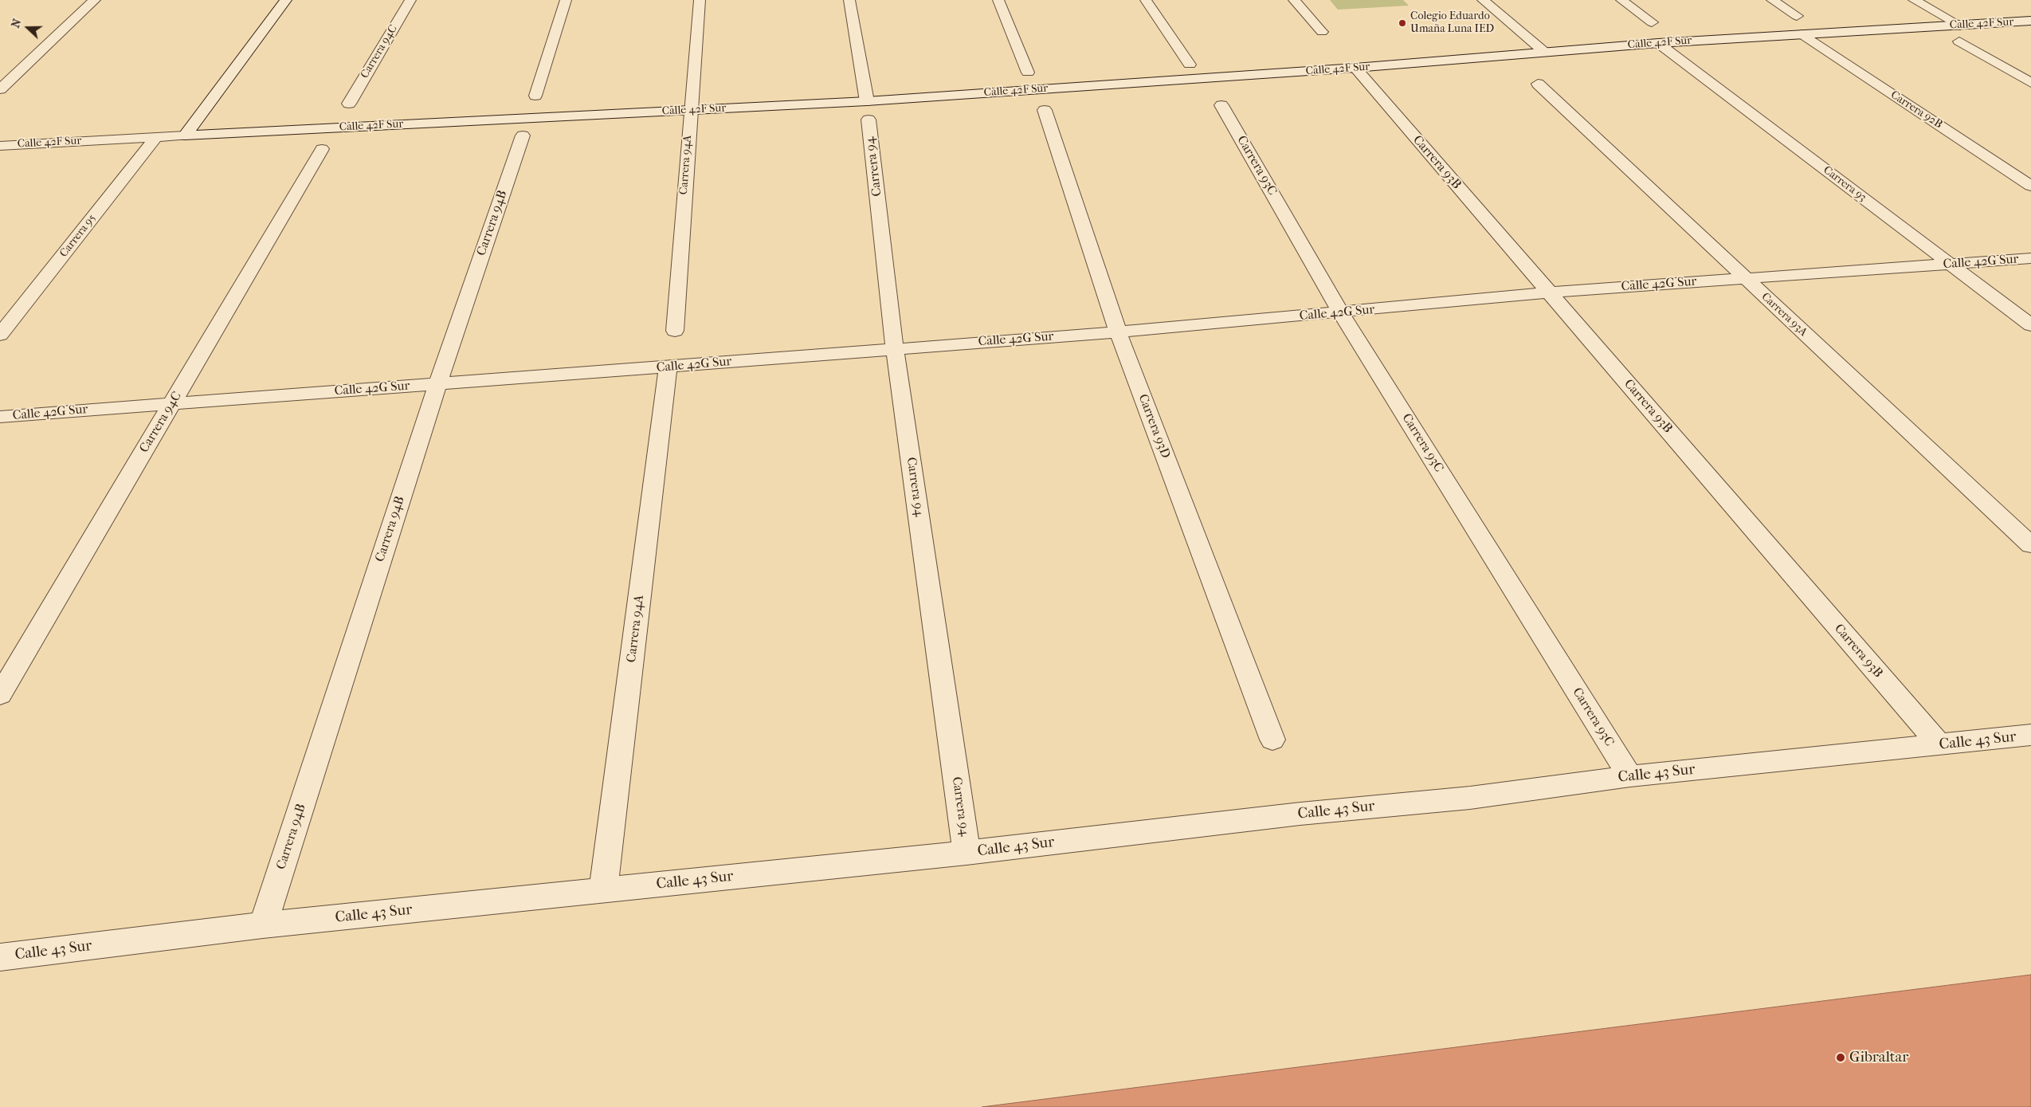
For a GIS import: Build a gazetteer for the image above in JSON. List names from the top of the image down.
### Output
{
  "streets": {
    "street": [
      "Calle 42F Sur",
      "Carrera 94C",
      "Carrera 92B",
      "Carrera 93B",
      "Carrera 94A",
      "Carrera 93C",
      "Carrera 94",
      "Carrera 93",
      "Carrera 94B",
      "Carrera 95",
      "Calle 42G Sur",
      "Carrera 93A",
      "Carrera 93D",
      "Calle 43 Sur"
    ]
  },
  "crossings": [
    ["Calle 42F Sur", "Carrera 92B"],
    ["Calle 42F Sur", "Carrera 93B"],
    ["Calle 42F Sur", "Carrera 94A"],
    ["Calle 42F Sur", "Carrera 94"],
    ["Calle 42F Sur", "Carrera 93"],
    ["Calle 42F Sur", "Carrera 95"],
    ["Carrera 94C", "Calle 42G Sur"],
    ["Carrera 93B", "Calle 42G Sur"],
    ["Carrera 93B", "Calle 43 Sur"],
    ["Carrera 94A", "Calle 42G Sur"],
    ["Carrera 94A", "Calle 43 Sur"],
    ["Carrera 93C", "Calle 42G Sur"],
    ["Carrera 93C", "Calle 43 Sur"],
    ["Carrera 94", "Calle 42G Sur"],
    ["Carrera 94", "Calle 43 Sur"],
    ["Carrera 93", "Calle 42G Sur"],
    ["Carrera 94B", "Calle 42G Sur"],
    ["Carrera 94B", "Calle 43 Sur"],
    ["Calle 42G Sur", "Carrera 93A"],
    ["Calle 42G Sur", "Carrera 93D"]
  ],
  "places": ["Colegio Eduardo Umaña Luna IED", "Gibraltar"],
  "north": "left"
}
